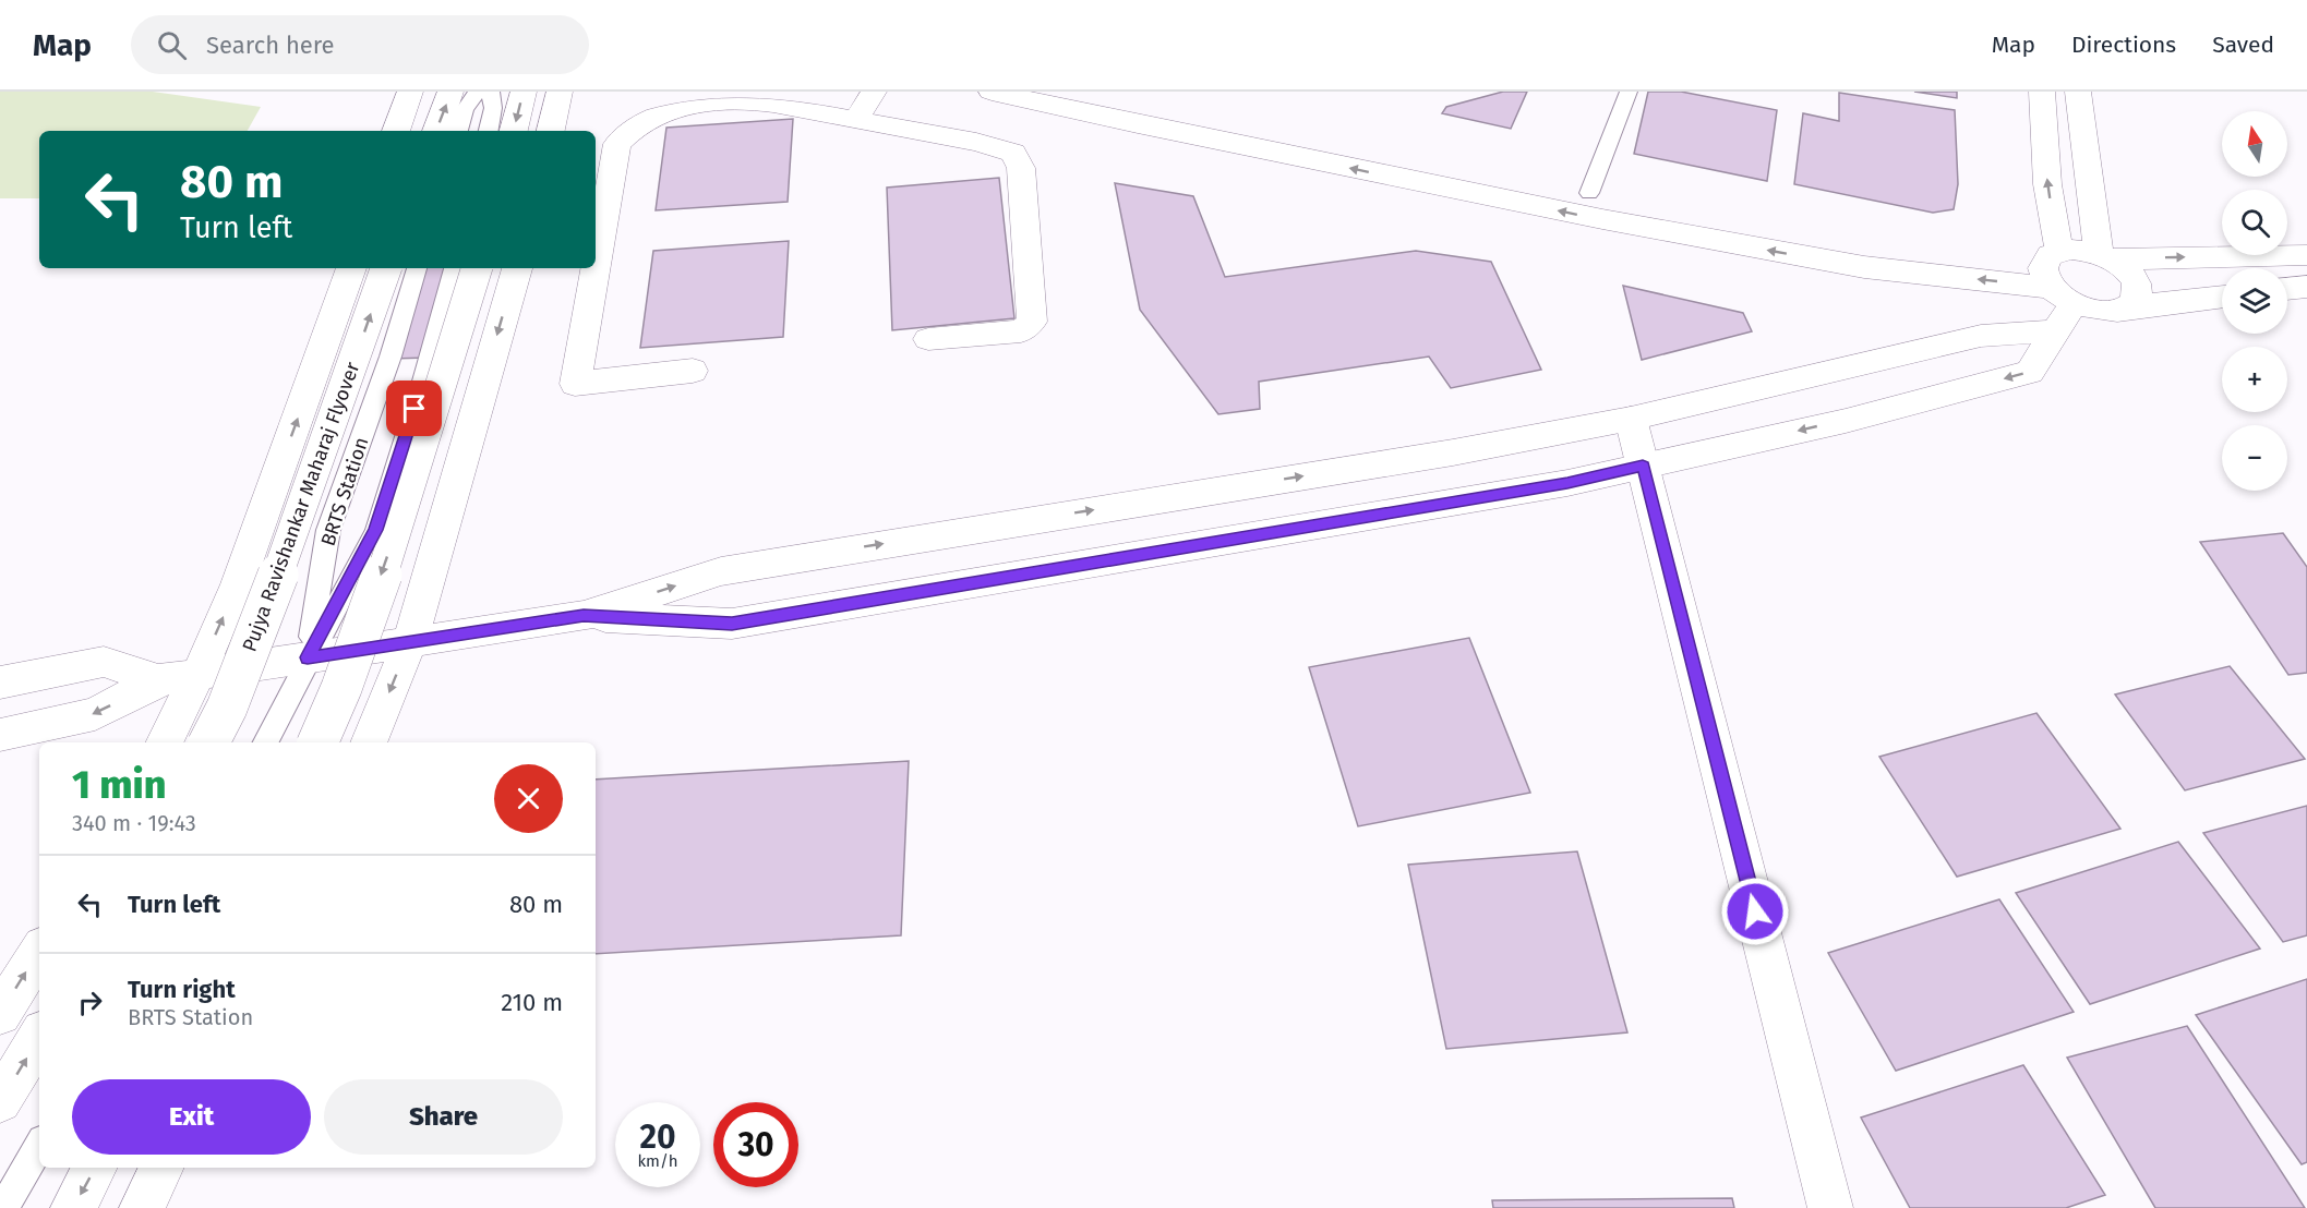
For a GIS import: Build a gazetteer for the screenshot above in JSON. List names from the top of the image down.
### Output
{
  "streets": {
    "street": ["Pujya Ravishankar Maharaj Flyover"],
    "lane": ["BRTS Station"]
  },
  "north": "top",
  "page": {
    "header": "Map",
    "search": "Search here",
    "nav": ["Map", "Directions", "Saved"],
    "map_buttons": ["+", "−"],
    "turn": ["80 m", "Turn left"],
    "heading": ["1 min", "340 m · 19:43"],
    "list": [
      {
        "name": "Turn left",
        "value": "80 m"
      },
      {
        "name": "Turn right",
        "note": "BRTS Station",
        "value": "210 m"
      }
    ],
    "buttons": ["Exit", "Share"],
    "speed": "20 km/h",
    "limit": "30"
  }
}
